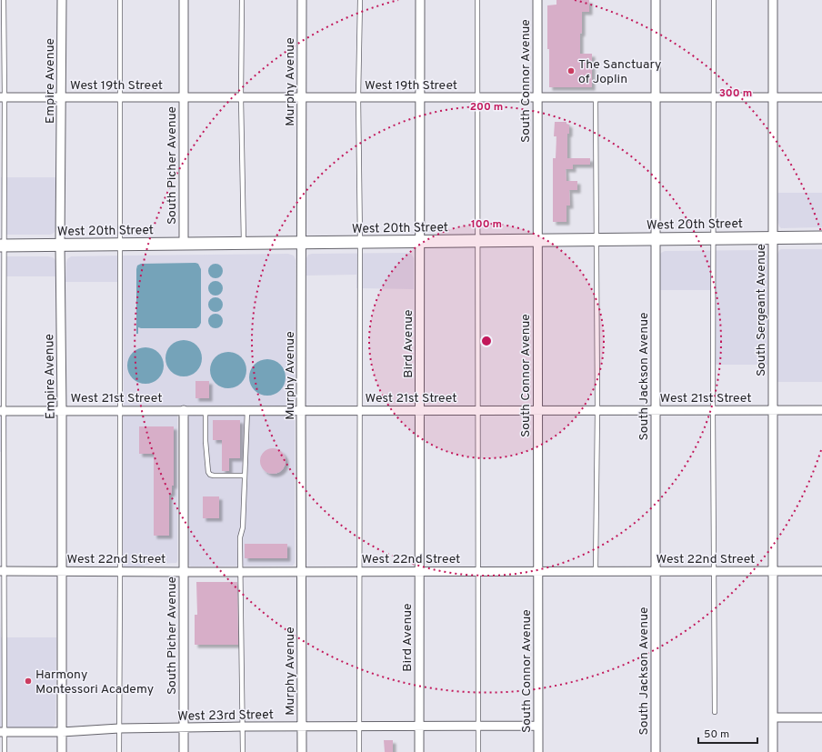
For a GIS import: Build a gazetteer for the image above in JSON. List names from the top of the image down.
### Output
{
  "streets": {
    "main road": ["West 20th Street"],
    "street": [
      "Empire Avenue",
      "South Connor Avenue",
      "Murphy Avenue",
      "West 19th Street",
      "South Picher Avenue",
      "South Sergeant Avenue",
      "Bird Avenue",
      "South Jackson Avenue",
      "West 21st Street",
      "West 22nd Street",
      "West 23rd Street"
    ]
  },
  "crossings": [
    ["Empire Avenue", "West 19th Street"],
    ["Empire Avenue", "West 20th Street"],
    ["Empire Avenue", "West 21st Street"],
    ["Empire Avenue", "West 22nd Street"],
    ["Empire Avenue", "West 23rd Street"],
    ["South Connor Avenue", "West 19th Street"],
    ["South Connor Avenue", "West 20th Street"],
    ["South Connor Avenue", "West 21st Street"],
    ["South Connor Avenue", "West 22nd Street"],
    ["South Connor Avenue", "West 23rd Street"],
    ["Murphy Avenue", "West 19th Street"],
    ["Murphy Avenue", "West 20th Street"],
    ["Murphy Avenue", "West 21st Street"],
    ["Murphy Avenue", "West 22nd Street"],
    ["Murphy Avenue", "West 23rd Street"],
    ["West 19th Street", "South Picher Avenue"],
    ["West 19th Street", "South Sergeant Avenue"],
    ["West 19th Street", "Bird Avenue"],
    ["West 19th Street", "South Jackson Avenue"],
    ["South Picher Avenue", "West 20th Street"],
    ["South Picher Avenue", "West 21st Street"],
    ["South Picher Avenue", "West 22nd Street"],
    ["South Picher Avenue", "West 23rd Street"],
    ["West 20th Street", "South Sergeant Avenue"],
    ["West 20th Street", "Bird Avenue"],
    ["West 20th Street", "South Jackson Avenue"],
    ["South Sergeant Avenue", "West 21st Street"],
    ["South Sergeant Avenue", "West 22nd Street"],
    ["Bird Avenue", "West 21st Street"],
    ["Bird Avenue", "West 22nd Street"],
    ["Bird Avenue", "West 23rd Street"],
    ["South Jackson Avenue", "West 21st Street"],
    ["South Jackson Avenue", "West 22nd Street"]
  ],
  "places": ["The Sanctuary of Joplin", "Harmony Montessori Academy"],
  "scale_bar": "50 m",
  "rings": ["300 m", "200 m", "100 m"]
}
